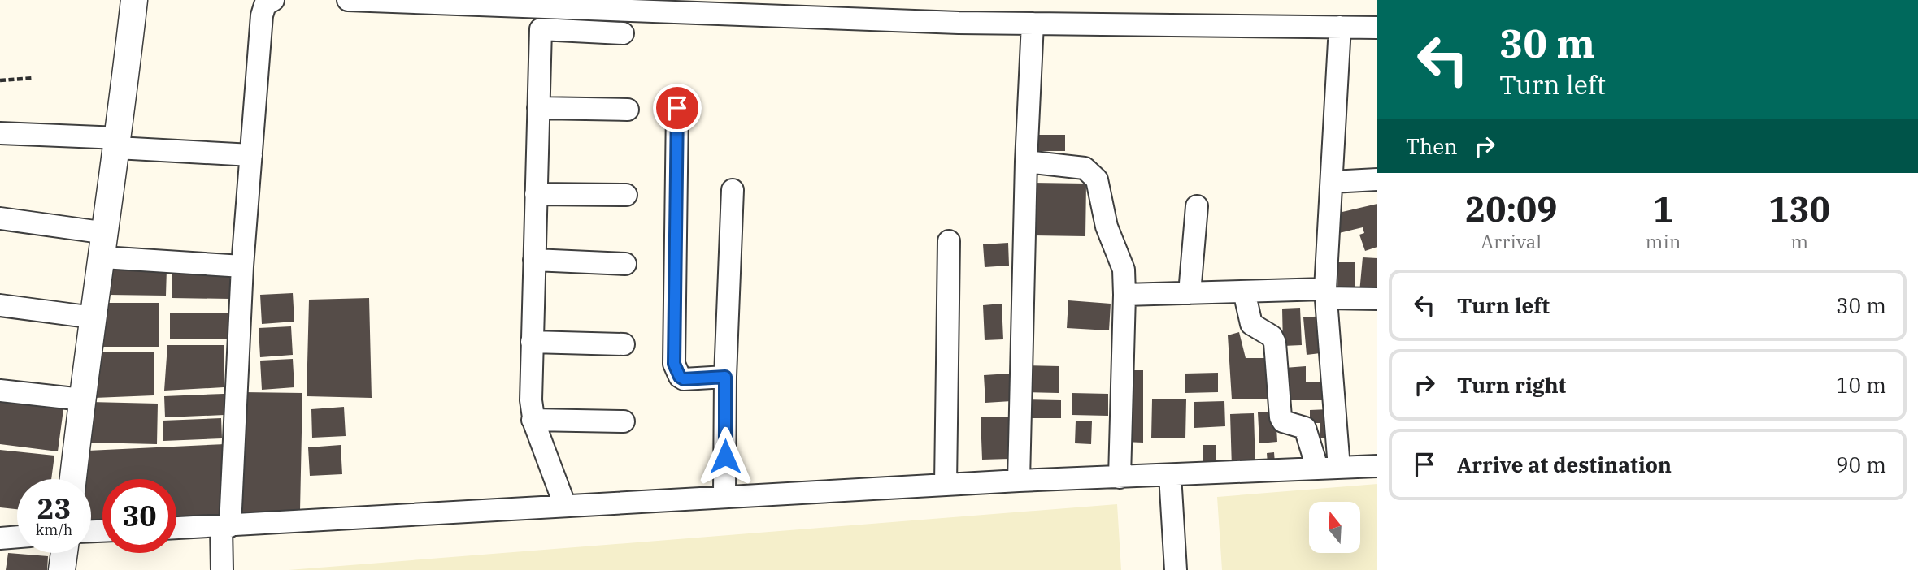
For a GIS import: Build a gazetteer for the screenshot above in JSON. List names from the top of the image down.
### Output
{
  "north": "top",
  "page": {
    "turn": ["30 m", "Turn left"],
    "then": "Then",
    "eta": [
      "20:09",
      "Arrival",
      "1",
      "min",
      "130",
      "m"
    ],
    "list": [
      {
        "name": "Turn left",
        "value": "30 m"
      },
      {
        "name": "Turn right",
        "value": "10 m"
      },
      {
        "name": "Arrive at destination",
        "value": "90 m"
      }
    ],
    "speed": "23 km/h",
    "limit": "30"
  }
}
